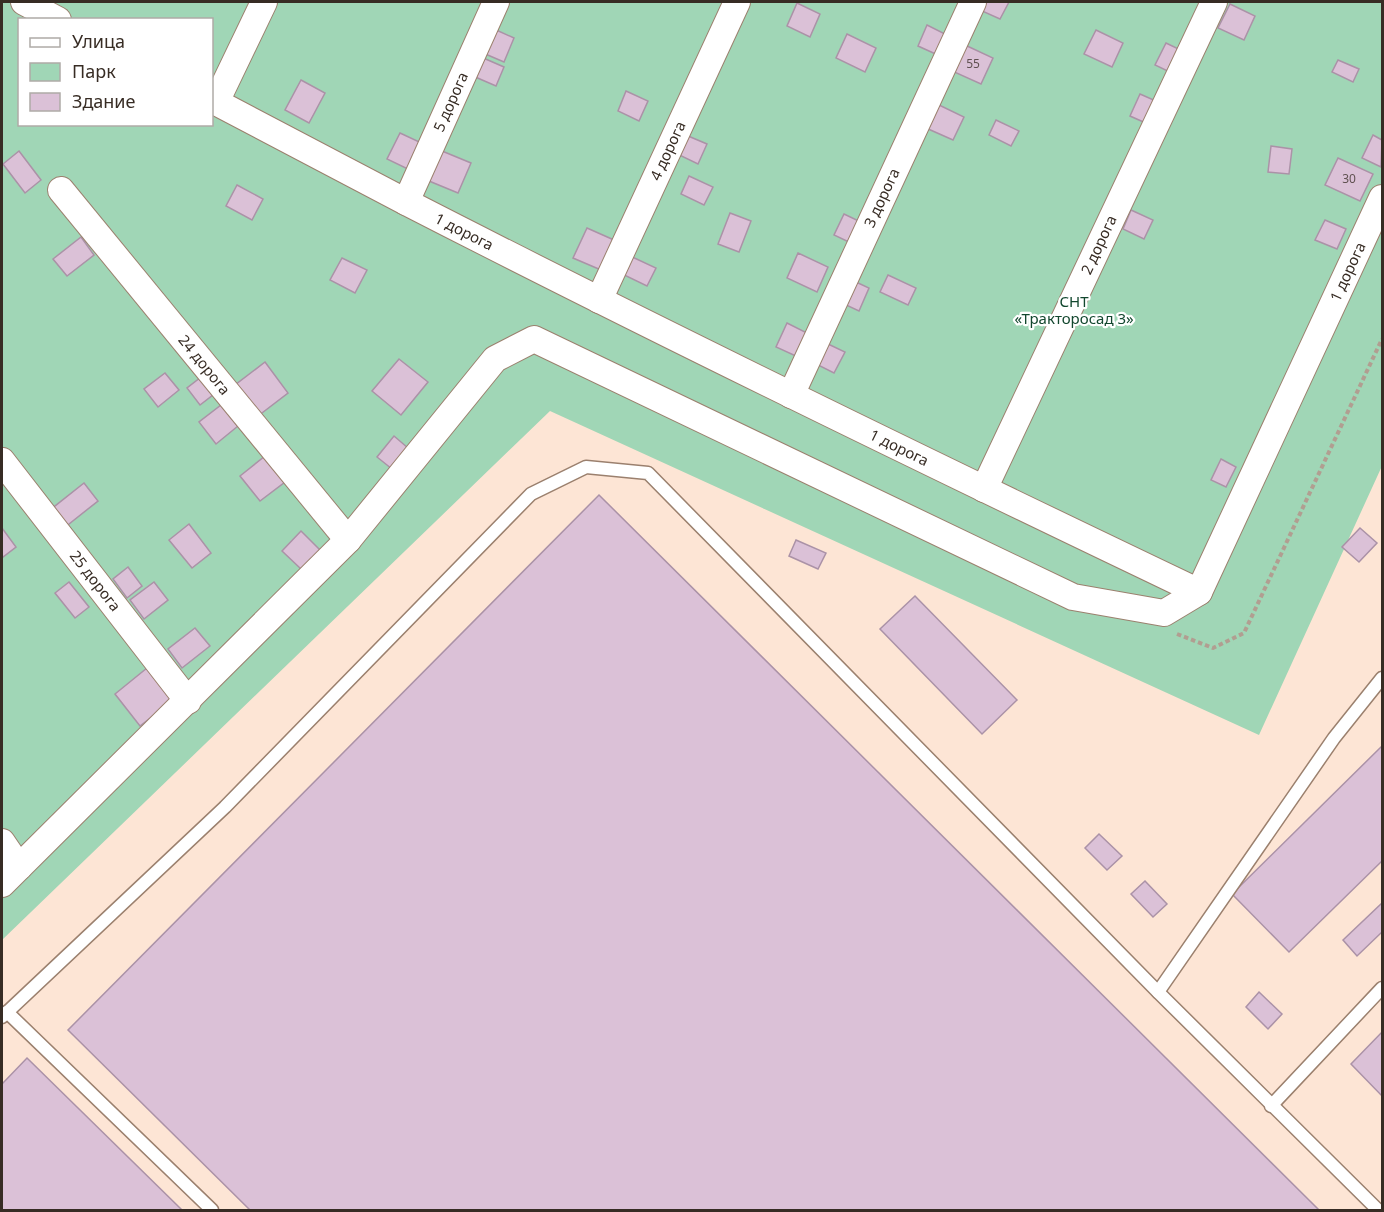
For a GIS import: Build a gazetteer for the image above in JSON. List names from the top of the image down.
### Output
{
  "streets": {
    "street": [
      "5 дорога",
      "4 дорога",
      "3 дорога",
      "1 дорога",
      "2 дорога",
      "24 дорога",
      "25 дорога"
    ]
  },
  "crossings": [
    ["5 дорога", "1 дорога"],
    ["4 дорога", "1 дорога"],
    ["3 дорога", "1 дорога"],
    ["1 дорога", "2 дорога"]
  ],
  "parks": ["СНТ «Тракторосад 3»"],
  "house_numbers": ["55", "30"],
  "legend": ["Улица", "Парк", "Здание"]
}
